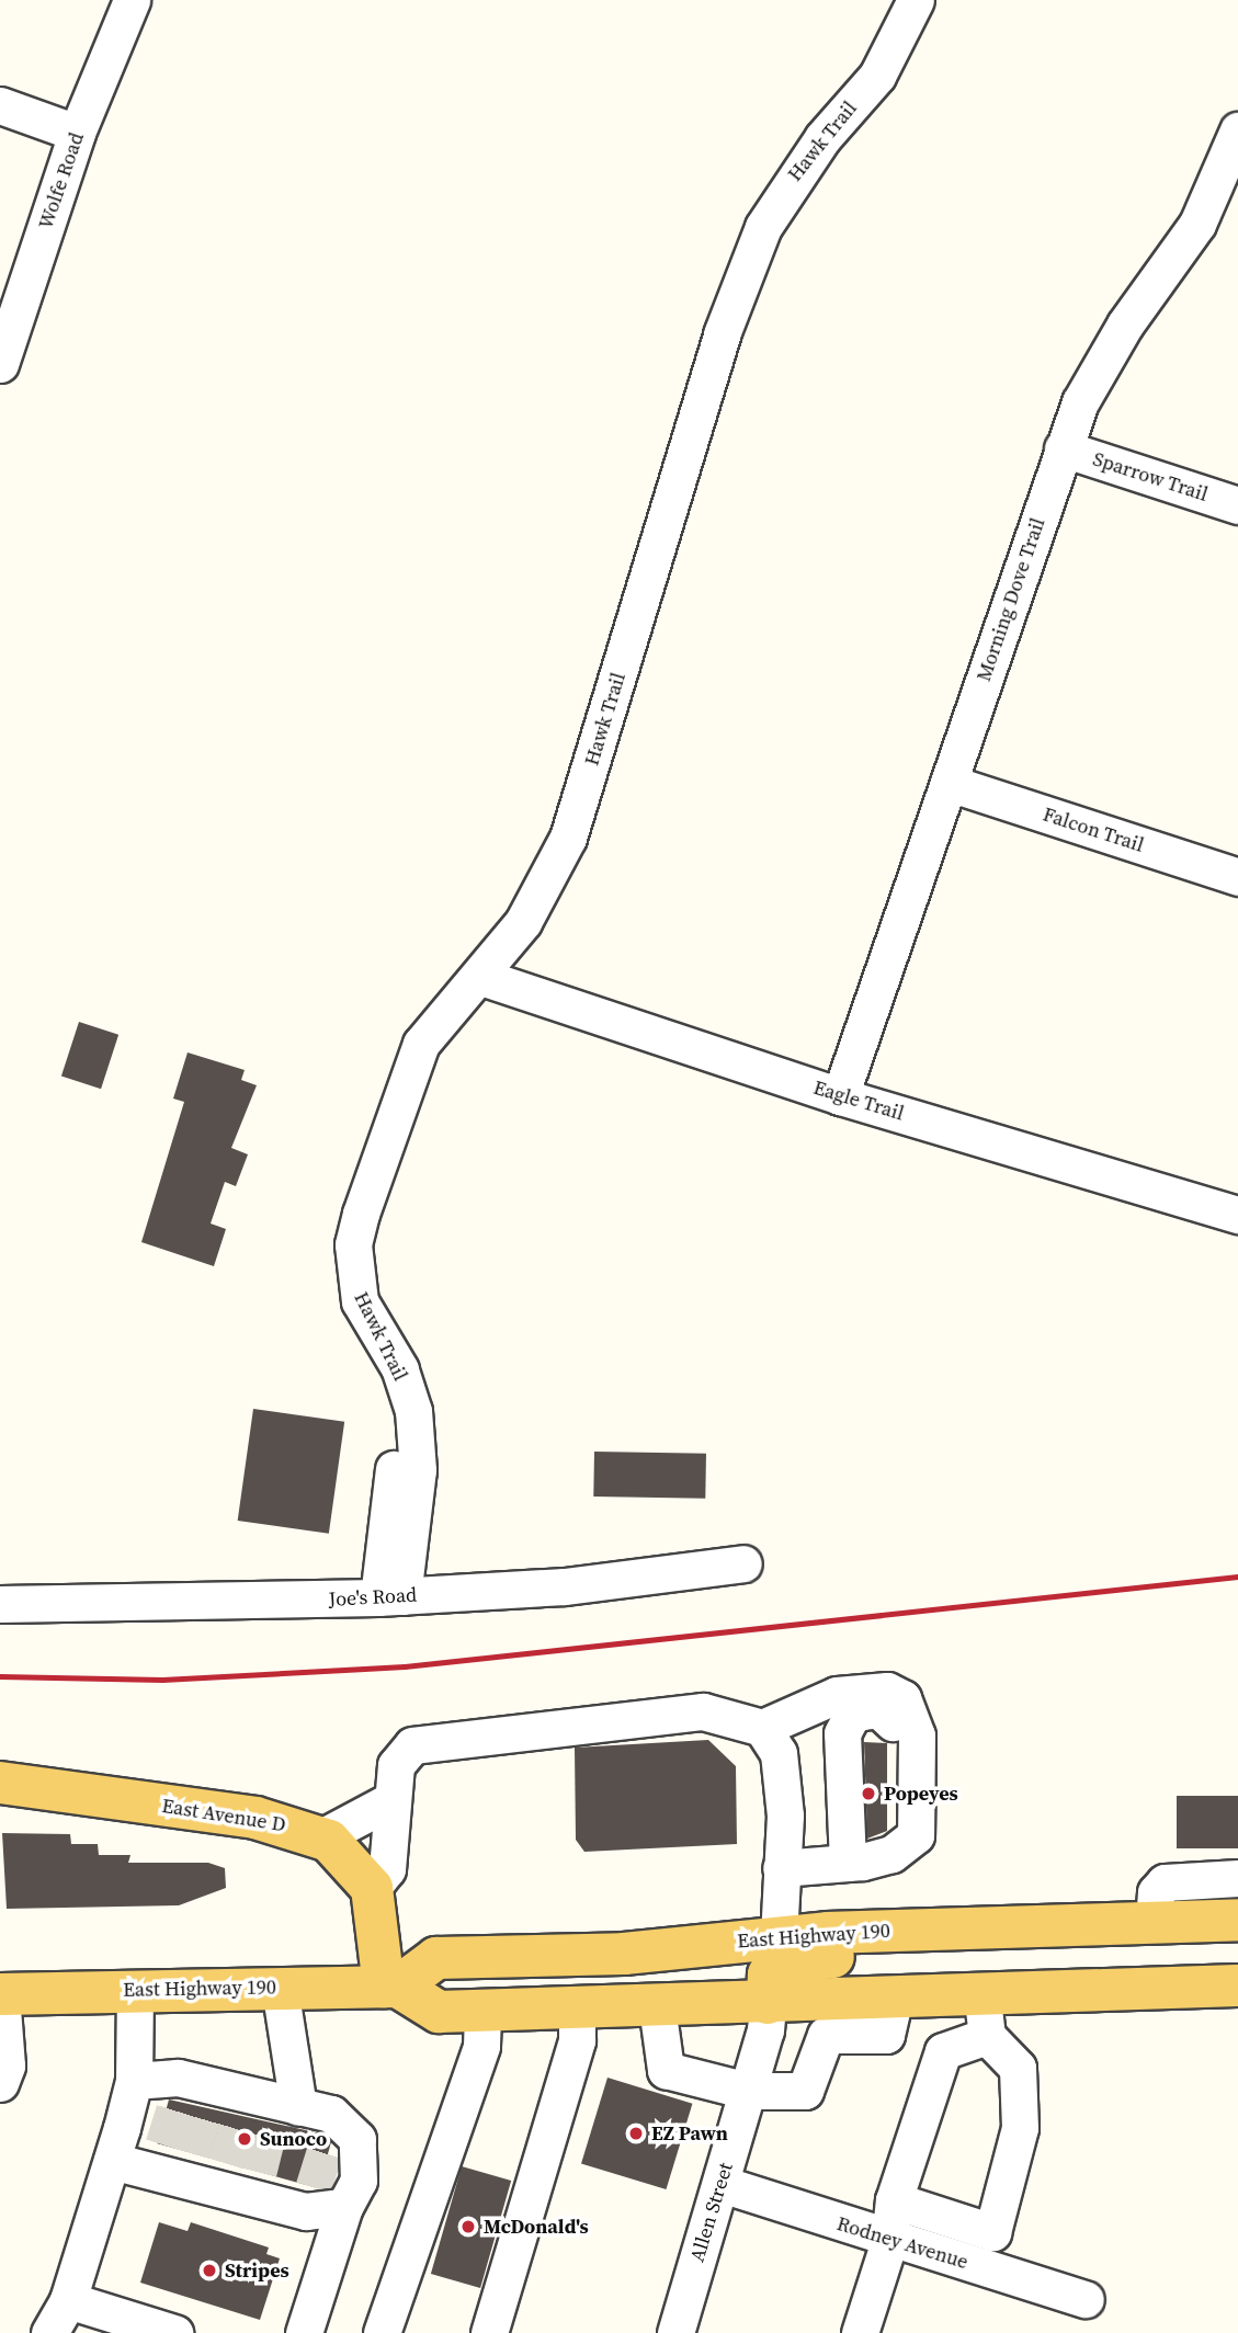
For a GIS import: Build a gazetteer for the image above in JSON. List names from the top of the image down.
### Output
{
  "streets": {
    "main road": ["East Avenue D", "East Highway 190"],
    "street": [
      "Hawk Trail",
      "Wolfe Road",
      "Sparrow Trail",
      "Morning Dove Trail",
      "Falcon Trail",
      "Eagle Trail",
      "Joe's Road",
      "Allen Street",
      "Rodney Avenue"
    ]
  },
  "crossings": [
    ["Hawk Trail", "Eagle Trail"],
    ["Hawk Trail", "Joe's Road"],
    ["Sparrow Trail", "Morning Dove Trail"],
    ["Morning Dove Trail", "Falcon Trail"],
    ["Morning Dove Trail", "Eagle Trail"],
    ["Allen Street", "Rodney Avenue"]
  ],
  "places": [
    "Popeyes",
    "EZ Pawn",
    "Sunoco",
    "McDonald's",
    "Stripes"
  ]
}
